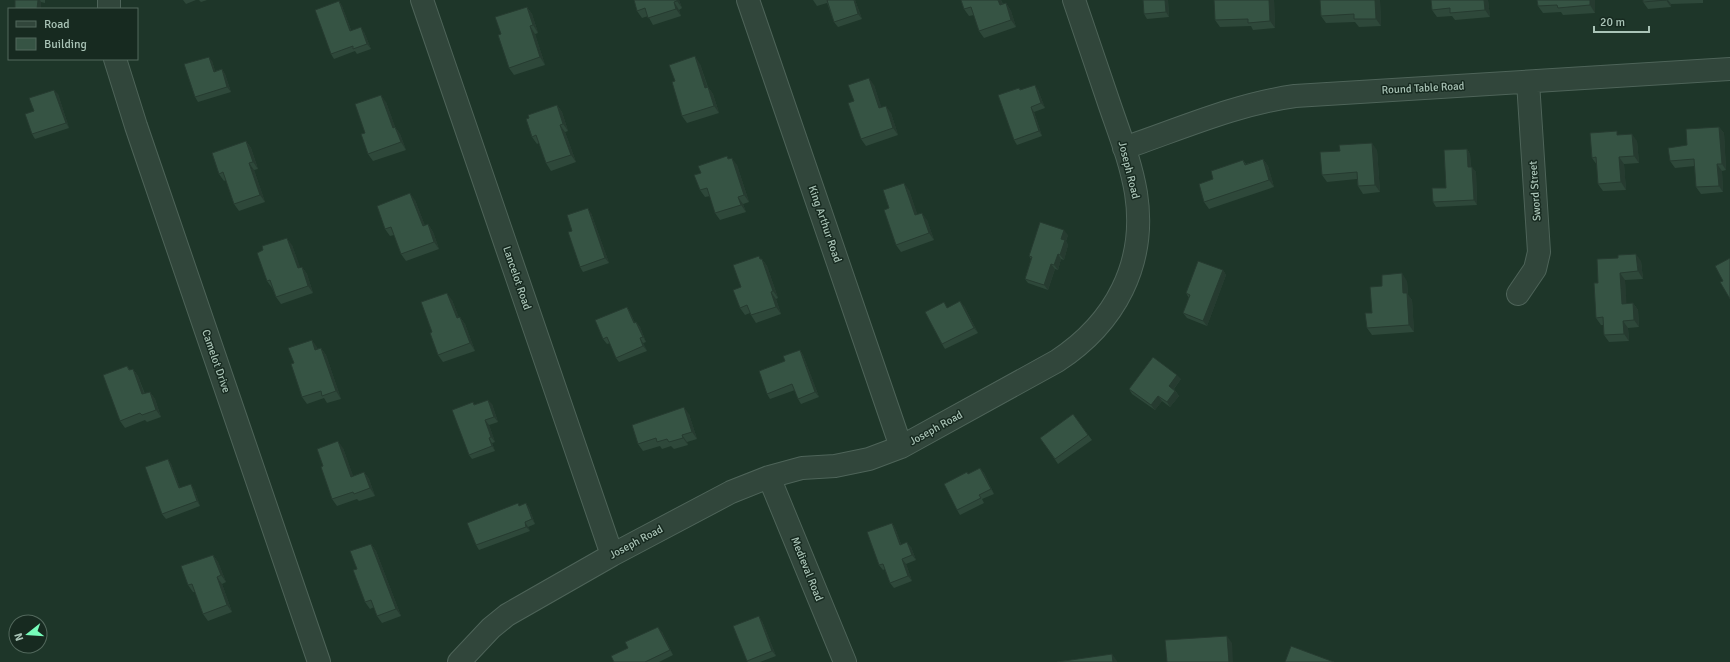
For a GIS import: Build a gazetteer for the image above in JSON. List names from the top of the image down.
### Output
{
  "streets": {
    "street": [
      "Round Table Road",
      "Joseph Road",
      "Sword Street",
      "King Arthur Road",
      "Lancelot Road",
      "Camelot Drive",
      "Medieval Road"
    ]
  },
  "crossings": [
    ["Round Table Road", "Joseph Road"],
    ["Round Table Road", "Sword Street"],
    ["Joseph Road", "King Arthur Road"],
    ["Joseph Road", "Lancelot Road"],
    ["Joseph Road", "Medieval Road"]
  ],
  "legend": ["Road", "Building"],
  "scale_bar": "20 m",
  "north": "left"
}
